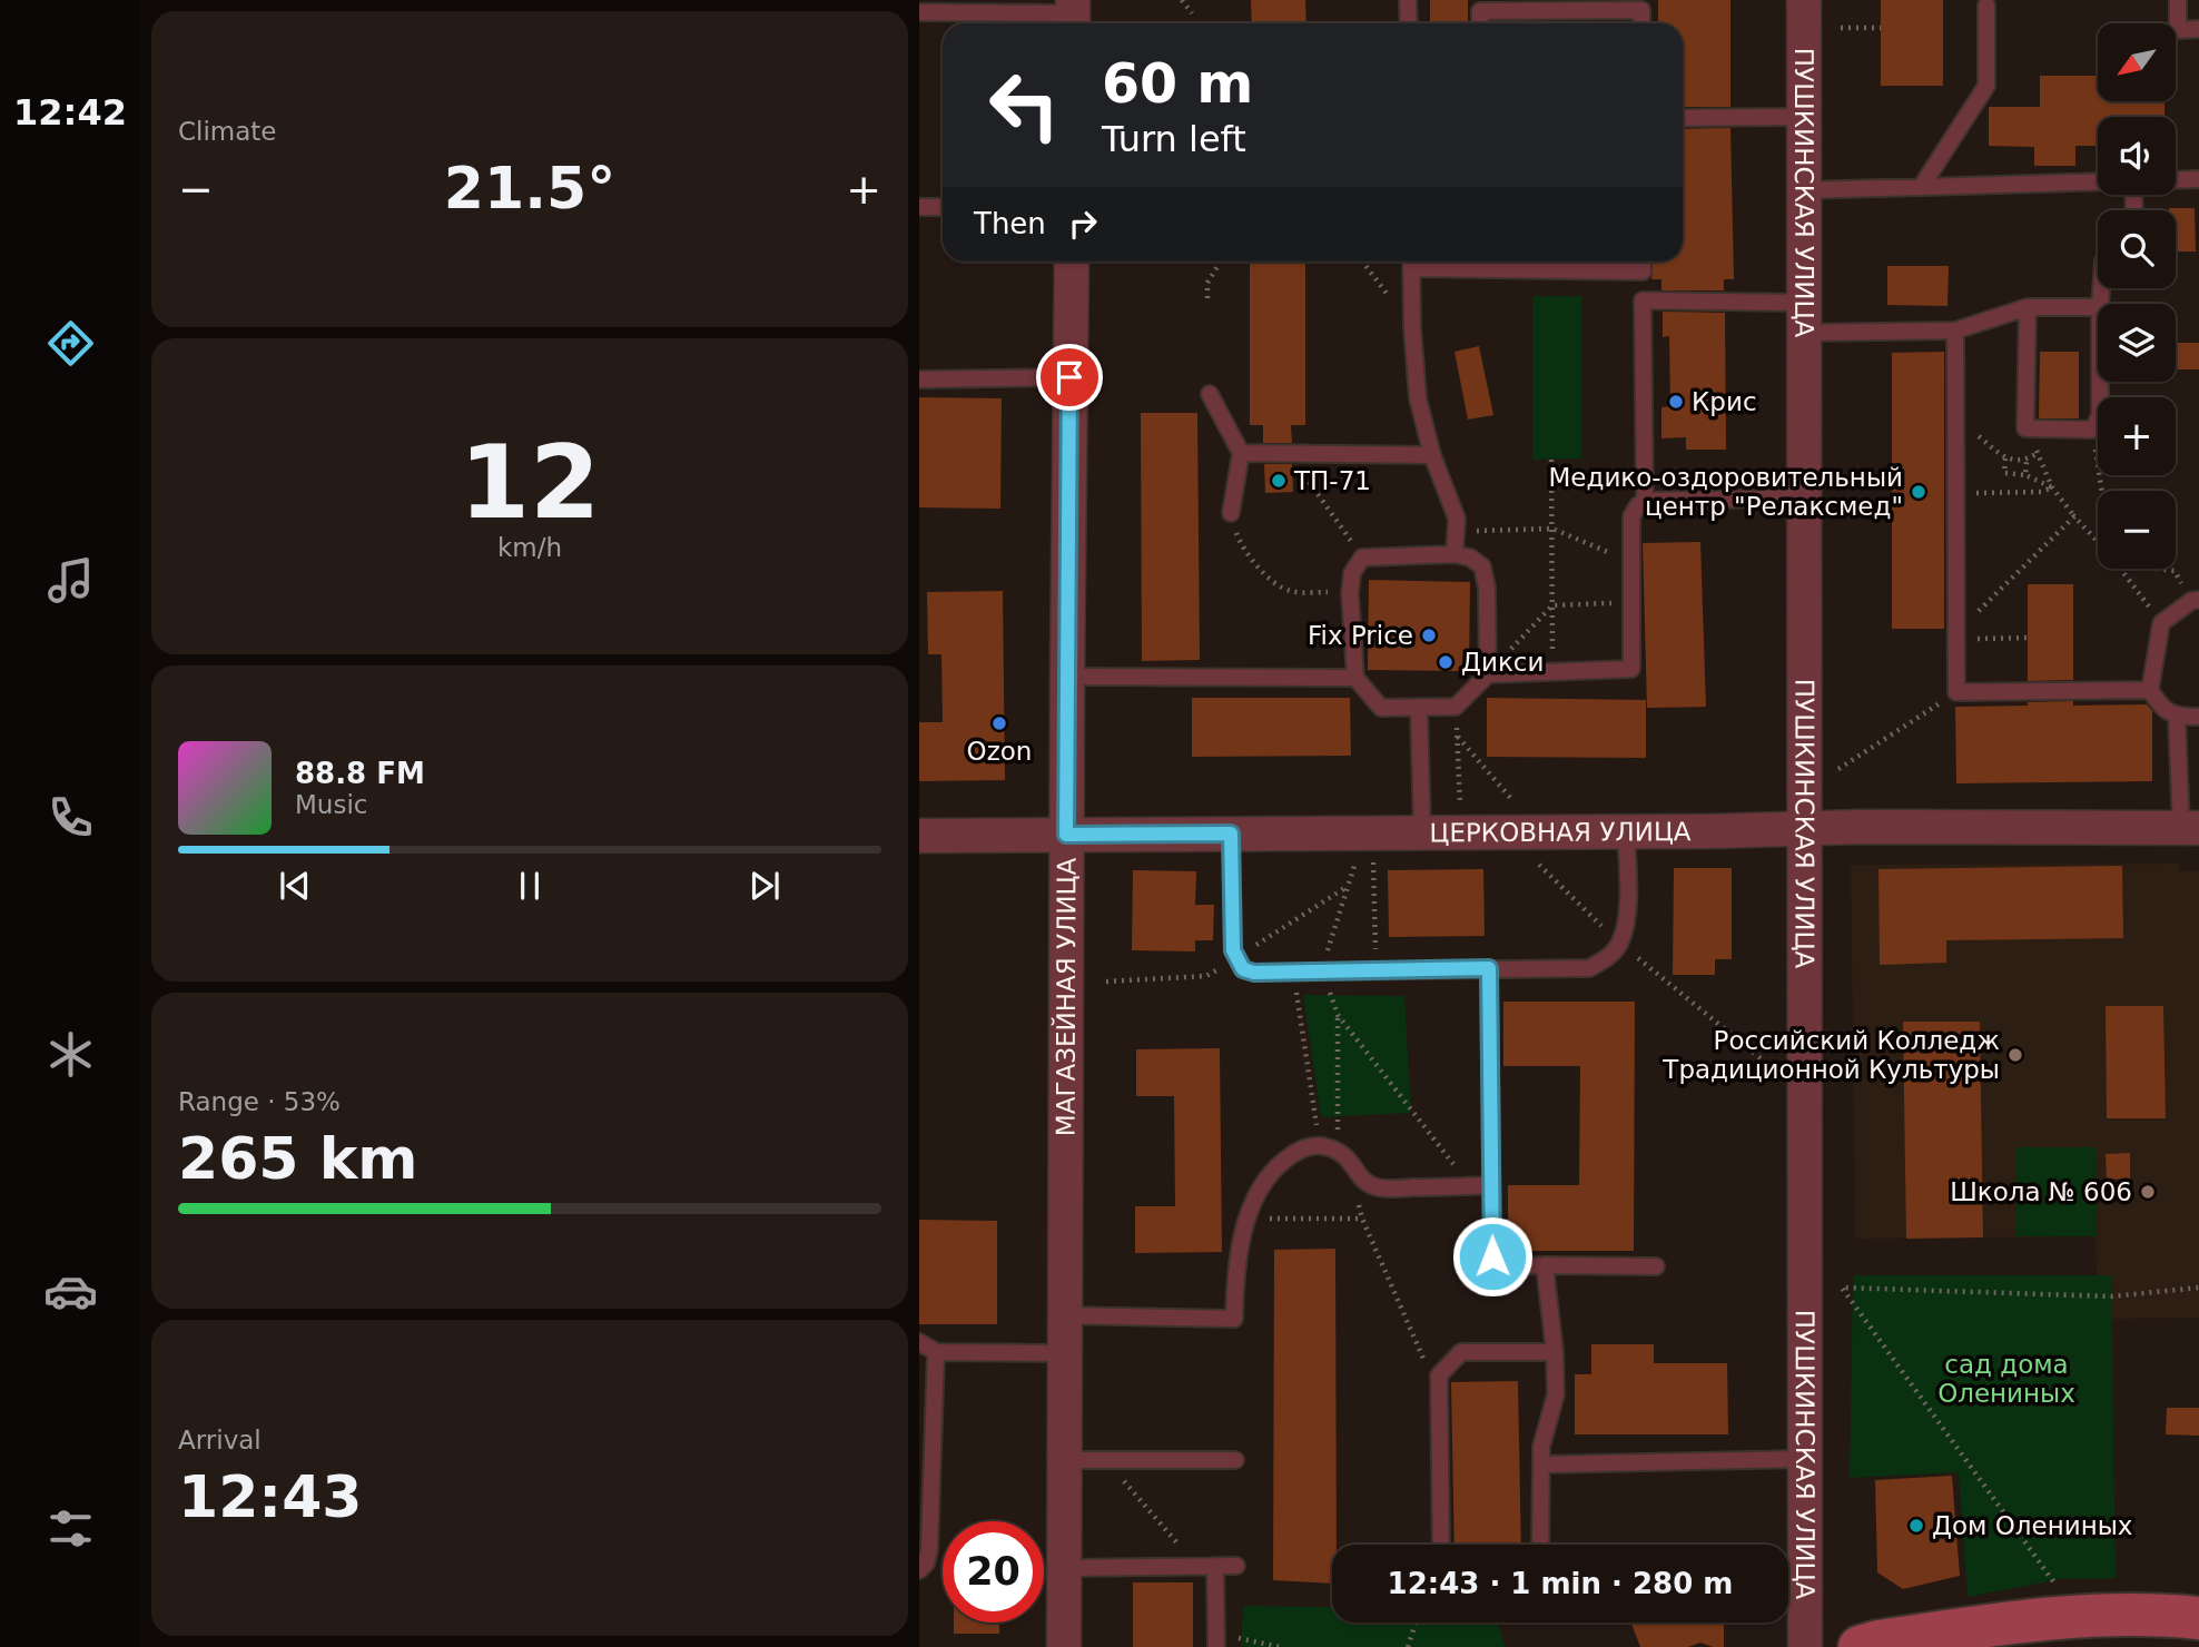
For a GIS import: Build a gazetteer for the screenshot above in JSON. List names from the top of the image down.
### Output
{
  "streets": {
    "street": ["ПУШКИНСКАЯ УЛИЦА", "ЦЕРКОВНАЯ УЛИЦА", "МАГАЗЕЙНАЯ УЛИЦА"]
  },
  "crossings": [
    ["ПУШКИНСКАЯ УЛИЦА", "ЦЕРКОВНАЯ УЛИЦА"],
    ["ЦЕРКОВНАЯ УЛИЦА", "МАГАЗЕЙНАЯ УЛИЦА"]
  ],
  "parks": ["сад дома Олениных"],
  "places": [
    "Крис",
    "ТП-71",
    "Медико-оздоровительный центр \"Релаксмед\"",
    "Fix Price",
    "Дикси",
    "Ozon",
    "Российский Колледж Традиционной Культуры",
    "Школа № 606",
    "Дом Олениных"
  ],
  "north": "bottom left",
  "page": {
    "tabs": "12:42",
    "tile": [
      "Climate",
      ["12", "km/h"],
      ["Range · 53%", "265 km"],
      ["Arrival", "12:43"]
    ],
    "map_buttons": ["+", "−"],
    "turn": ["60 m", "Turn left"],
    "heat": ["−", "21.5°", "+"],
    "then": "Then",
    "song": ["88.8 FM", "Music"],
    "limit": "20",
    "trip": "12:43 · 1 min · 280 m"
  }
}
